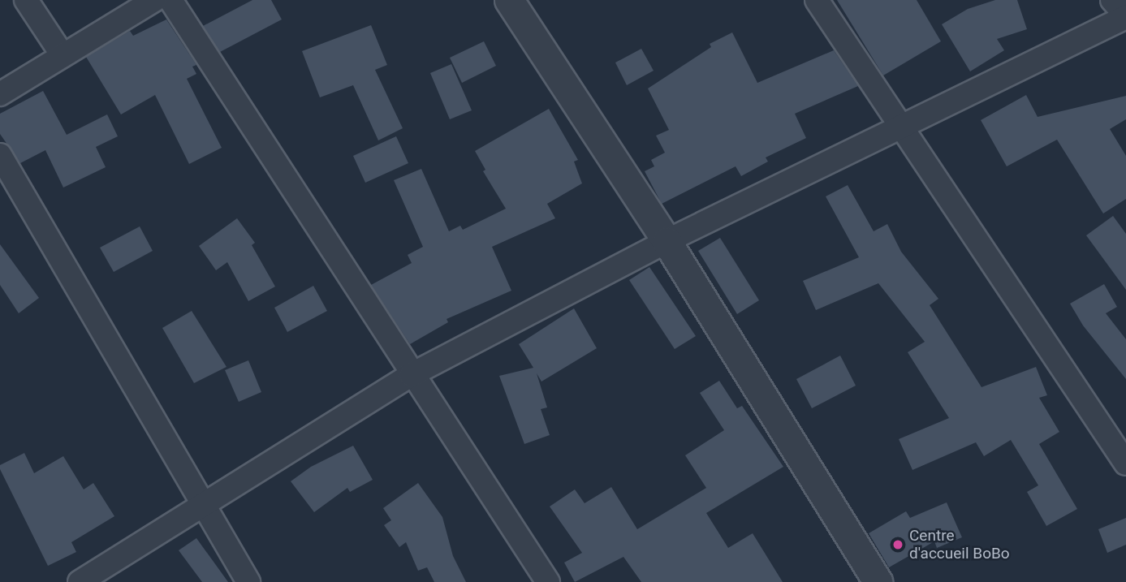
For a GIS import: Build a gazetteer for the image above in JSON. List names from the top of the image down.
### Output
{
  "places": ["Centre d'accueil BoBo"]
}
